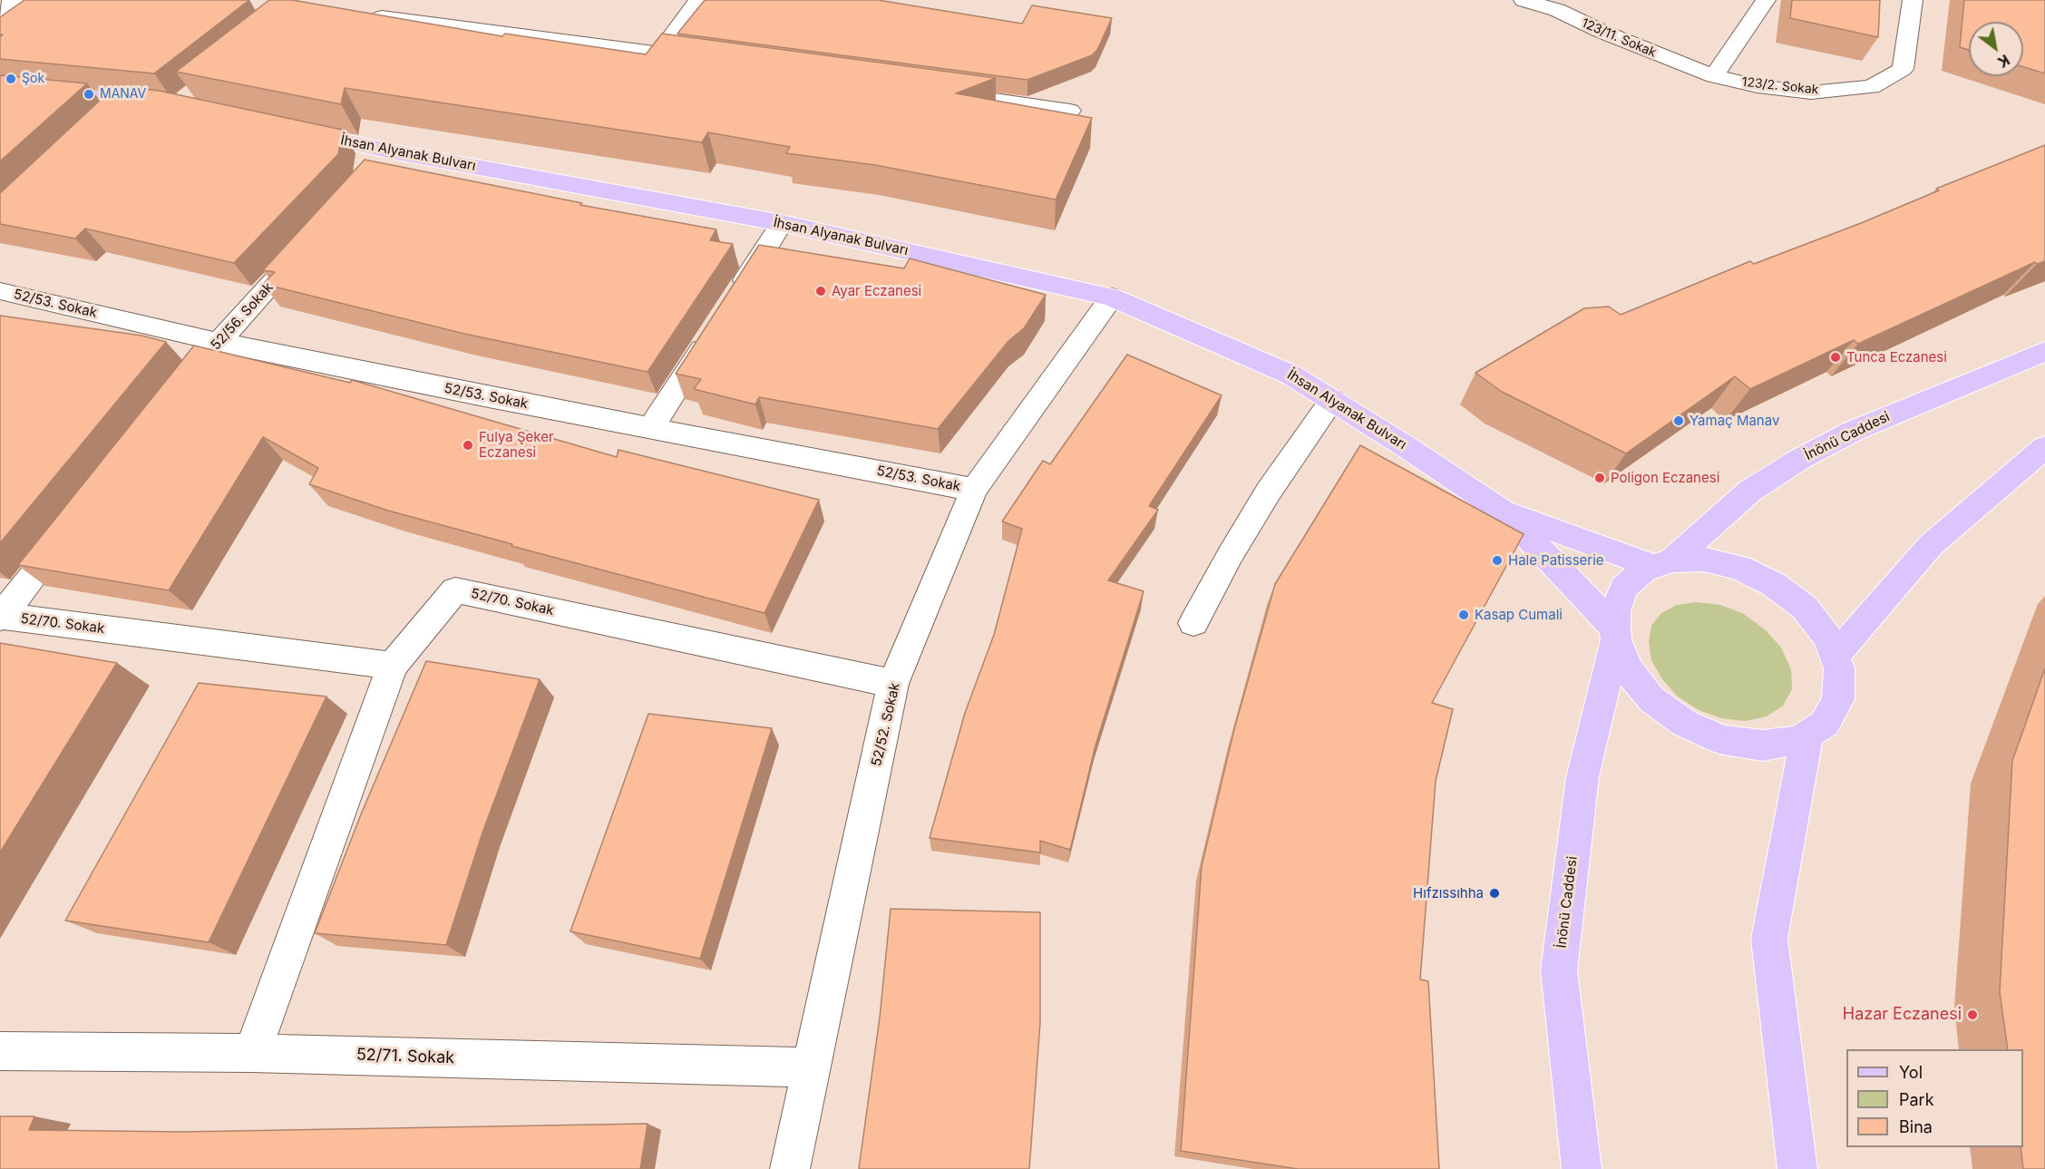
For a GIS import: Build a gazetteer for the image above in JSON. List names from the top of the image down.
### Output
{
  "streets": {
    "main road": ["İhsan Alyanak Bulvarı", "İnönü Caddesi"],
    "street": [
      "123/11. Sokak",
      "123/2. Sokak",
      "52/53. Sokak",
      "52/56. Sokak",
      "52/70. Sokak",
      "52/52. Sokak",
      "52/71. Sokak"
    ]
  },
  "crossings": [
    ["123/11. Sokak", "123/2. Sokak"],
    ["İhsan Alyanak Bulvarı", "52/52. Sokak"],
    ["52/53. Sokak", "52/56. Sokak"],
    ["52/53. Sokak", "52/52. Sokak"],
    ["52/70. Sokak", "52/52. Sokak"],
    ["52/52. Sokak", "52/71. Sokak"]
  ],
  "places": [
    "Şok",
    "MANAV",
    "Ayar Eczanesi",
    "Tunca Eczanesi",
    "Yamaç Manav",
    "Fulya Şeker Eczanesi",
    "Poligon Eczanesi",
    "Hale Patisserie",
    "Kasap Cumali",
    "Hıfzıssıhha",
    "Hazar Eczanesi"
  ],
  "legend": ["Yol", "Park", "Bina"],
  "north": "bottom right"
}
